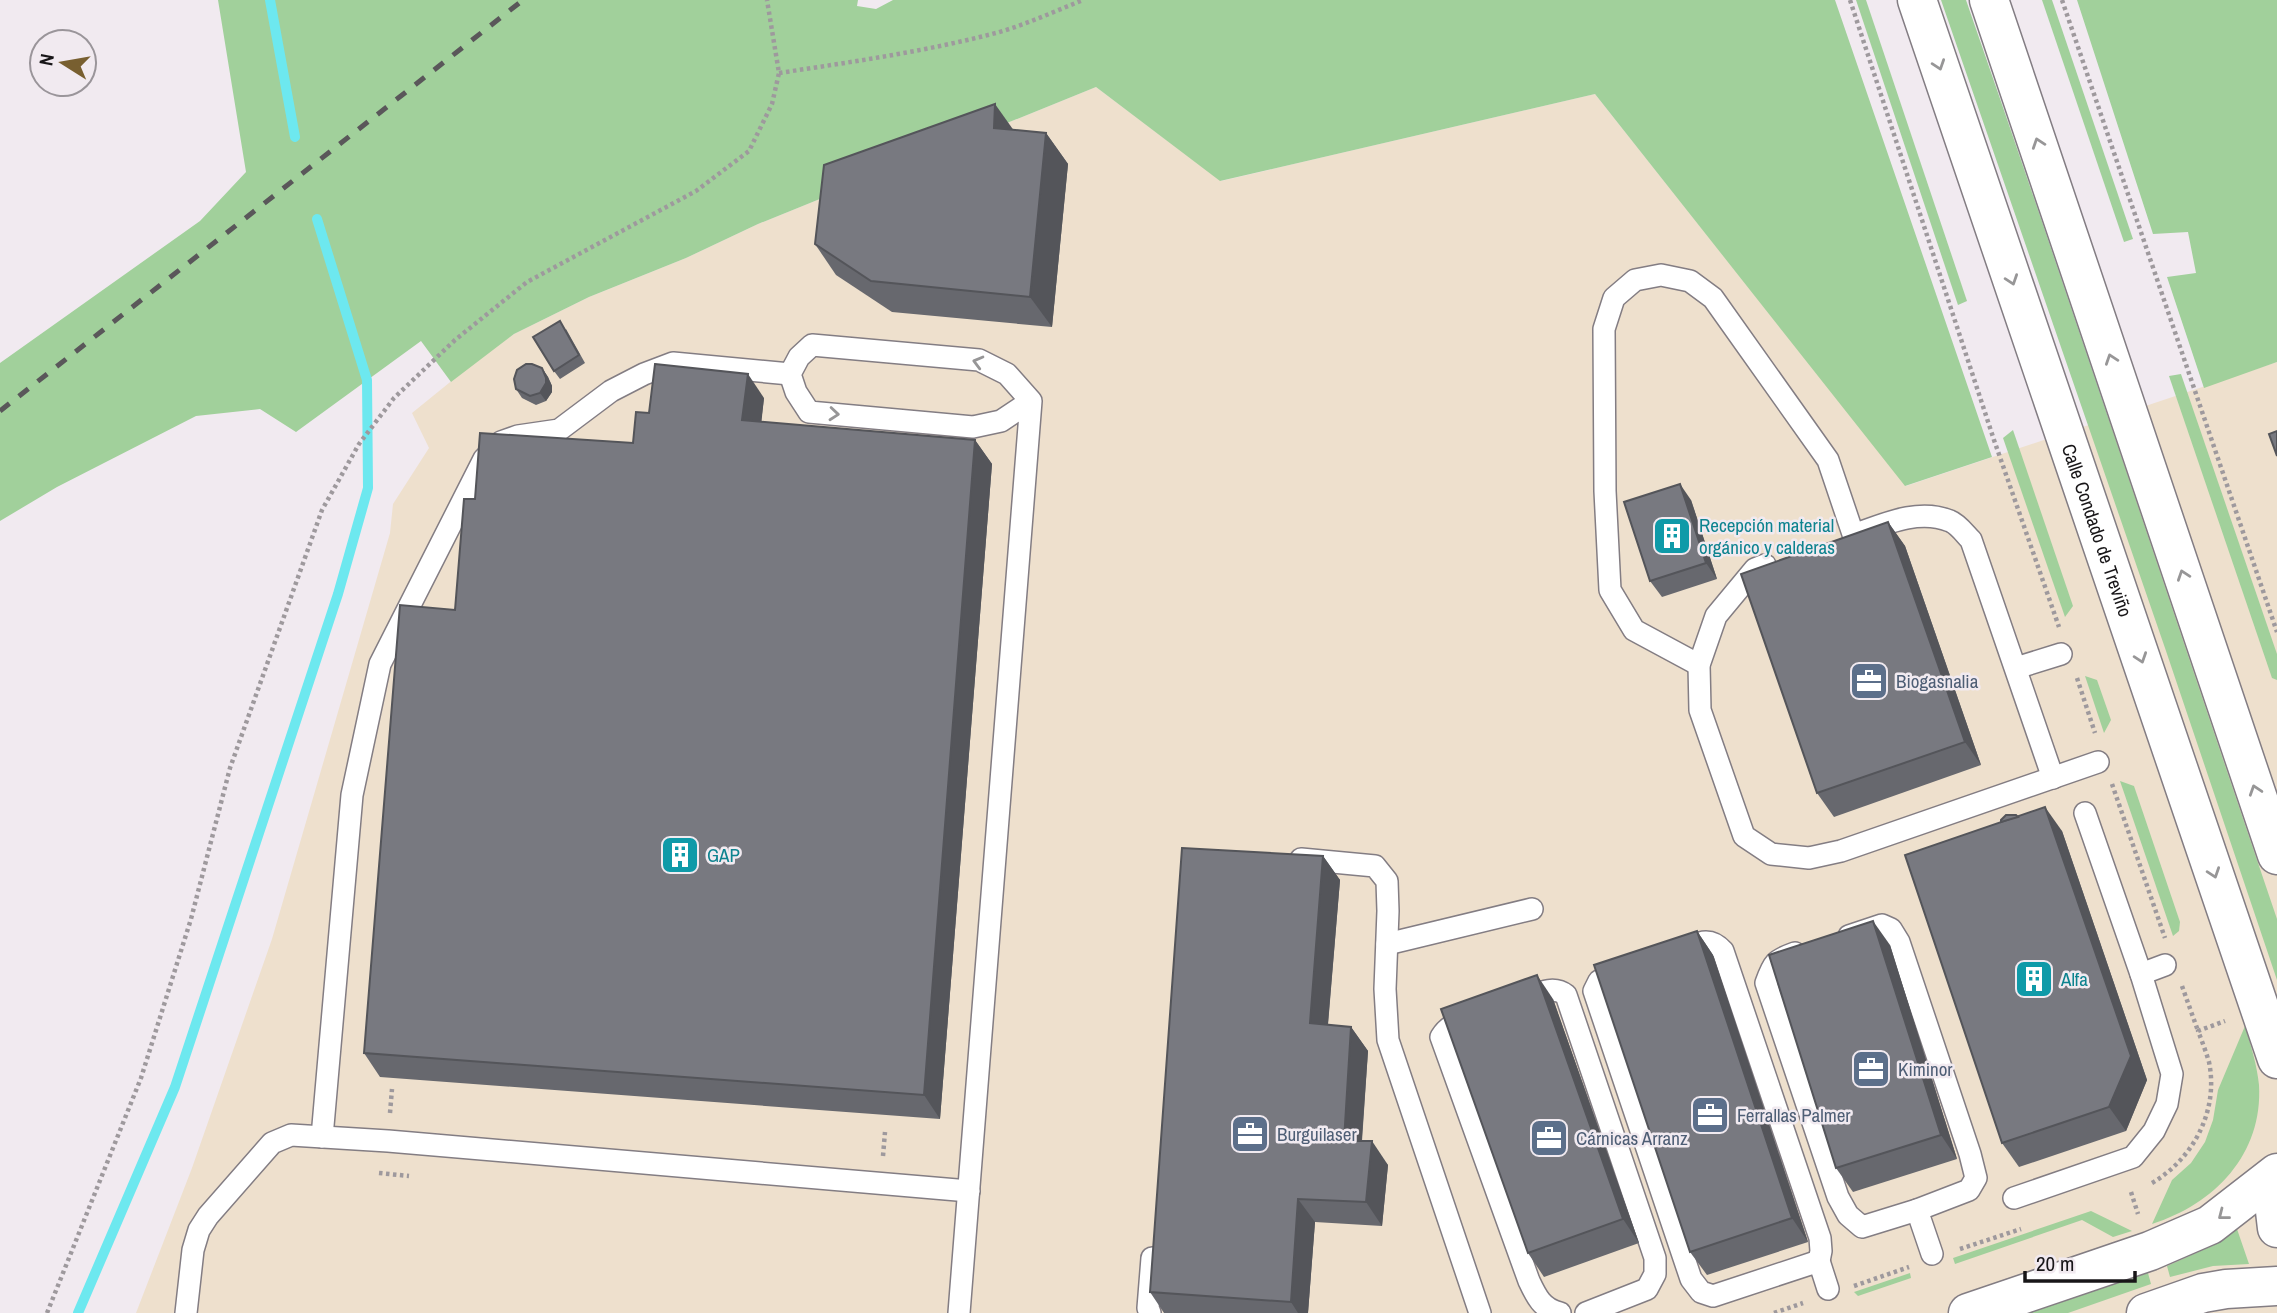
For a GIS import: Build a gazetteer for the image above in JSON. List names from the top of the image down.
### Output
{
  "streets": {
    "street": ["Calle Condado de Treviño"]
  },
  "places": {
    "building": ["Recepción material orgánico y calderas", "GAP", "Alfa"],
    "office": [
      "Biogasnalia",
      "Kiminor",
      "Ferrallas Palmer",
      "Burguilaser",
      "Cárnicas Arranz"
    ]
  },
  "scale_bar": "20 m",
  "north": "left"
}
